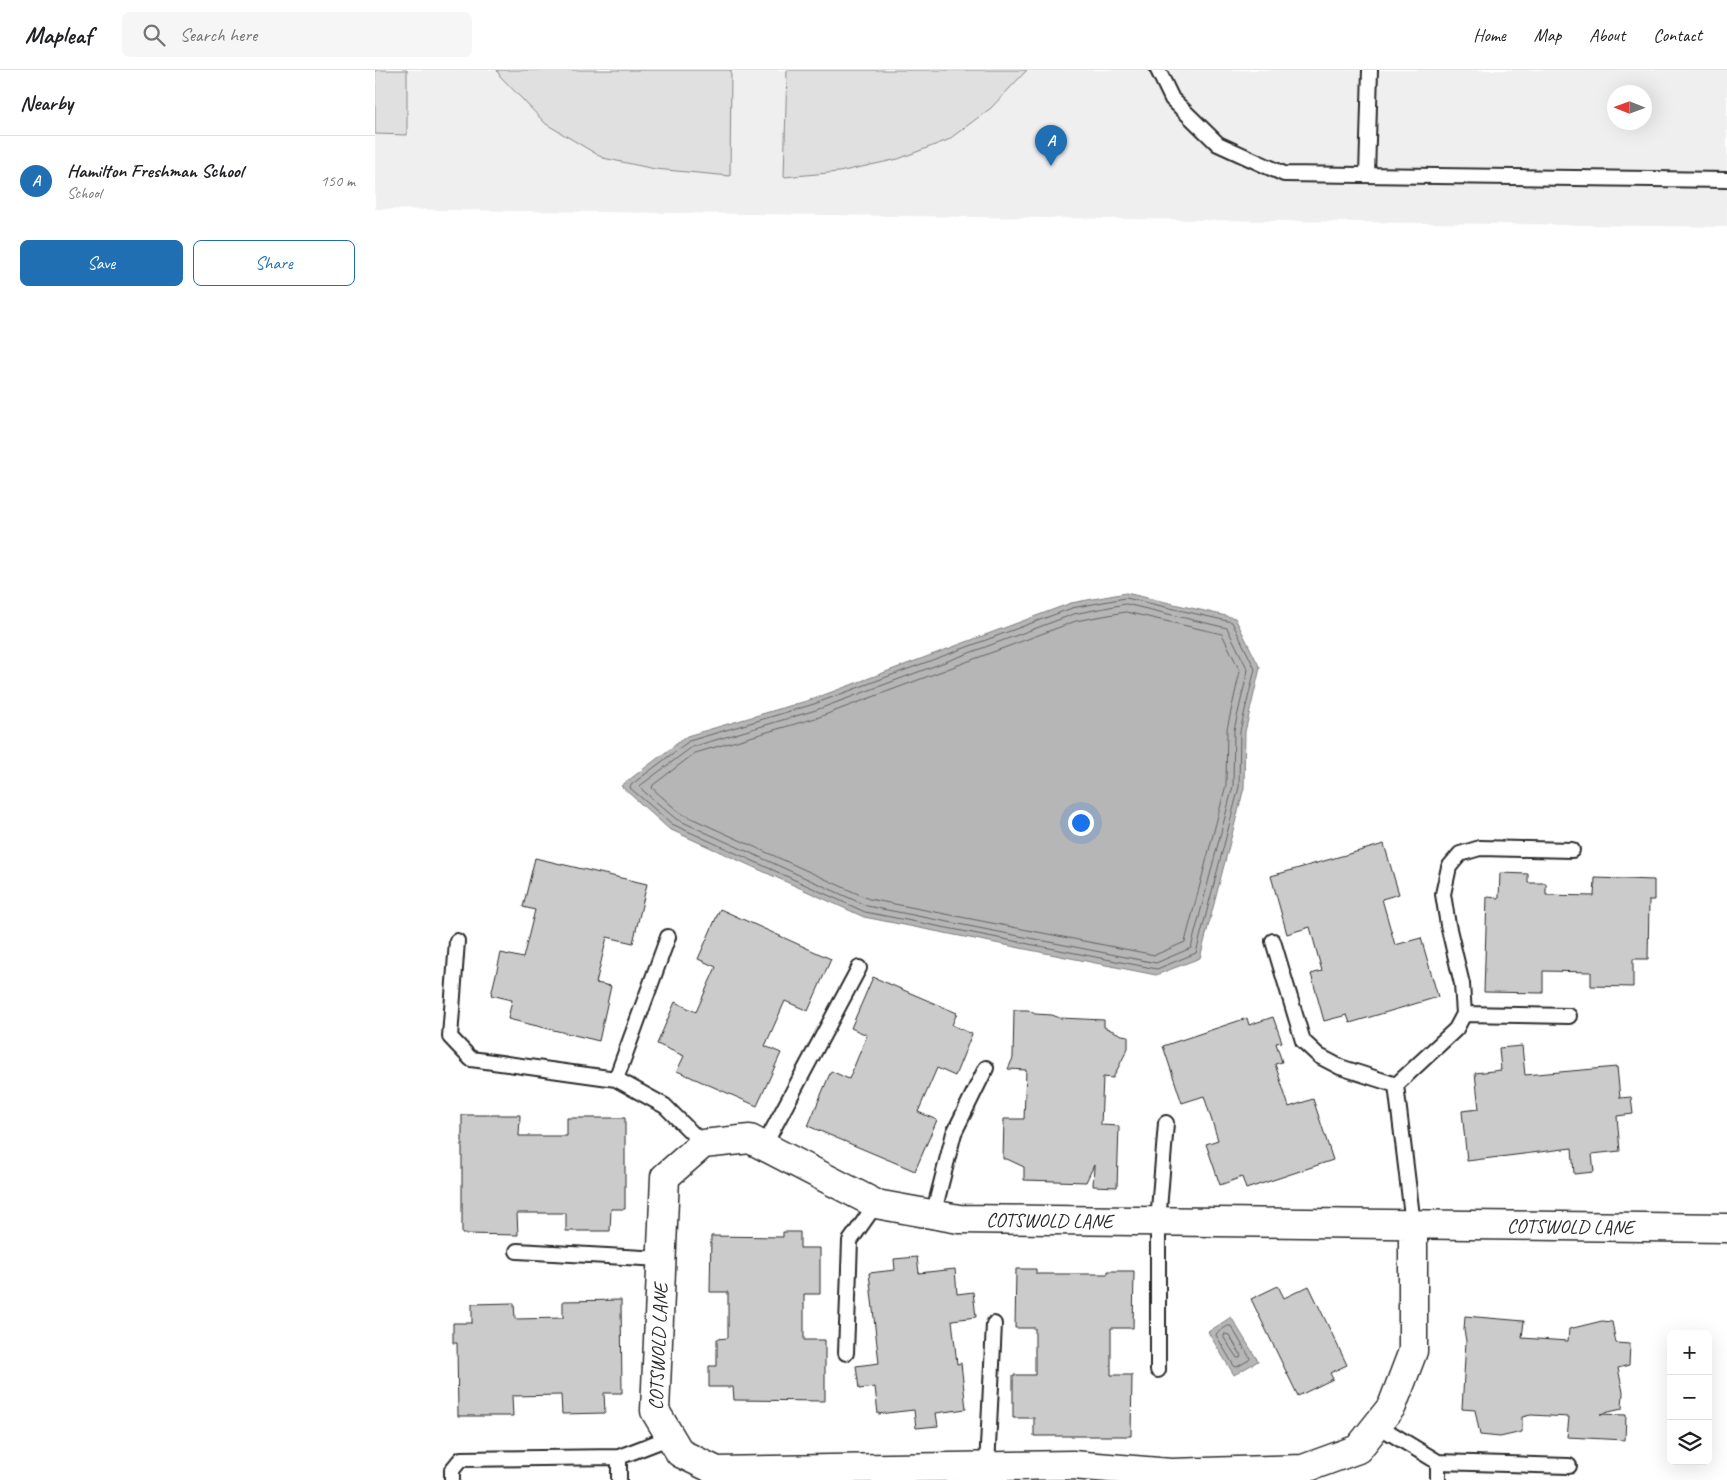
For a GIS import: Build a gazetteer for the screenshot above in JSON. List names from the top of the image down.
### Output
{
  "streets": {
    "street": ["COTSWOLD LANE"]
  },
  "north": "left",
  "page": {
    "header": "Mapleaf",
    "search": "Search here",
    "nav": [
      "Home",
      "Map",
      "About",
      "Contact"
    ],
    "heading": "Nearby",
    "pins": "A",
    "list": [
      {
        "mark": "A",
        "name": "Hamilton Freshman School",
        "note": "School",
        "value": "150 m"
      }
    ],
    "buttons": ["Save", "Share"],
    "map_buttons": ["+", "−"]
  }
}
